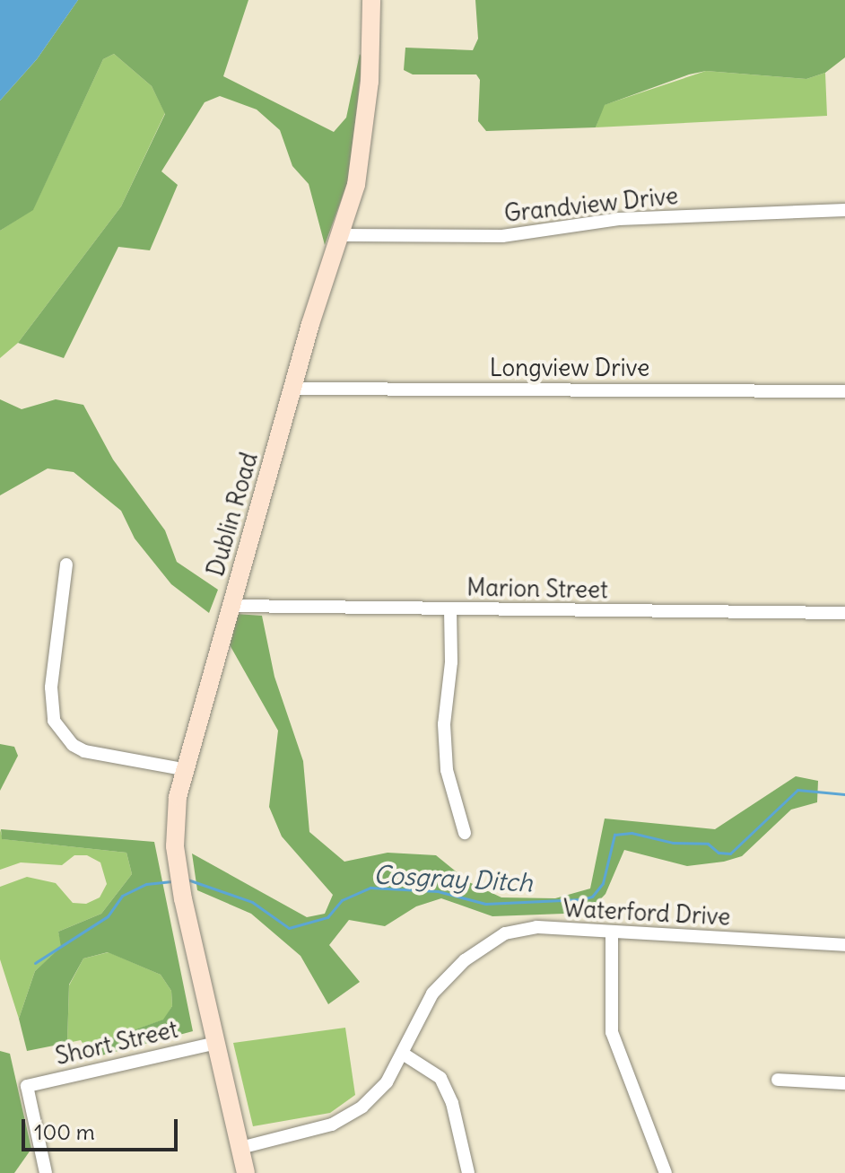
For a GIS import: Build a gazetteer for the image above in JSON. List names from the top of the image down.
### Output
{
  "streets": {
    "main road": ["Dublin Road"],
    "street": [
      "Grandview Drive",
      "Longview Drive",
      "Marion Street",
      "Waterford Drive",
      "Short Street"
    ]
  },
  "crossings": [
    ["Grandview Drive", "Dublin Road"],
    ["Longview Drive", "Dublin Road"],
    ["Dublin Road", "Marion Street"],
    ["Dublin Road", "Waterford Drive"],
    ["Dublin Road", "Short Street"]
  ],
  "water": ["Cosgray Ditch"],
  "scale_bar": "100 m"
}
